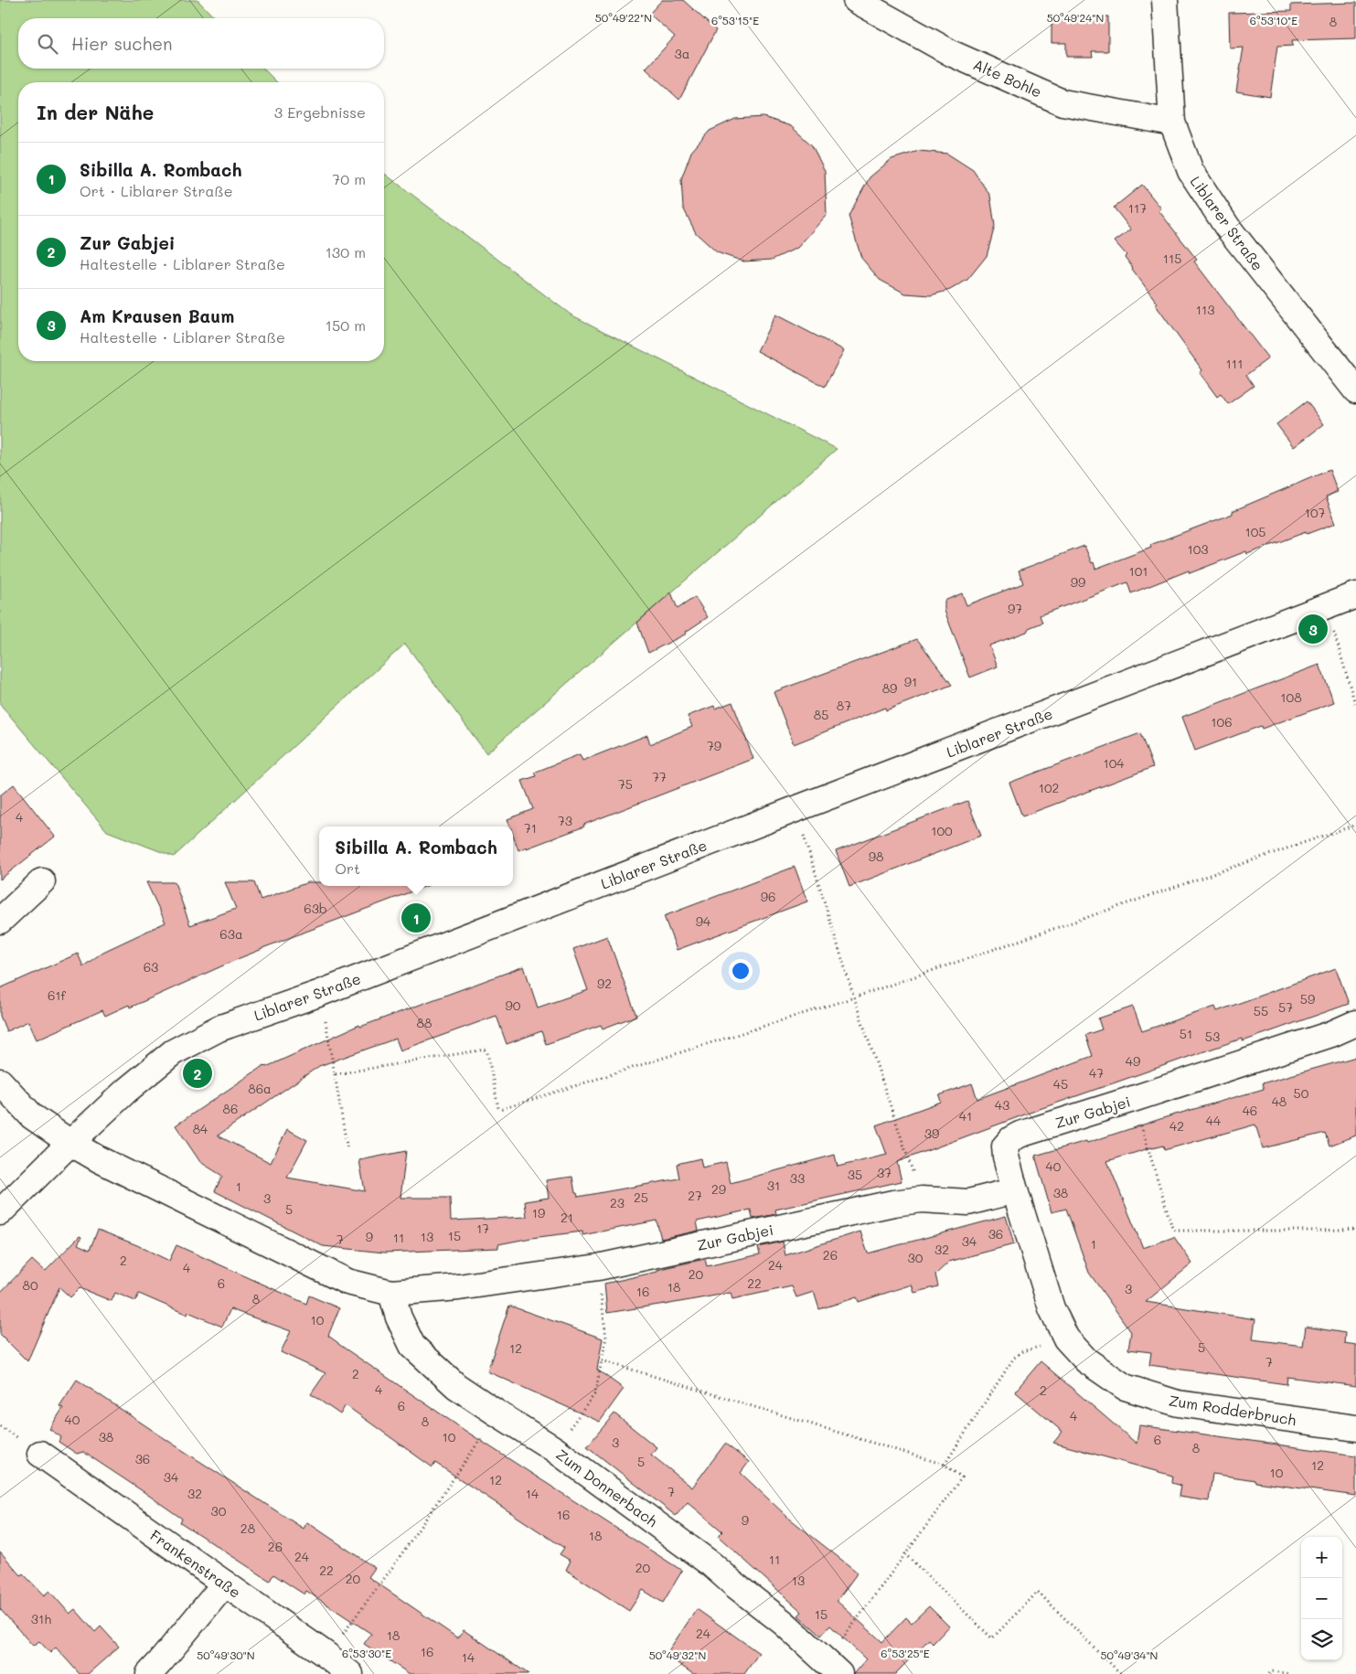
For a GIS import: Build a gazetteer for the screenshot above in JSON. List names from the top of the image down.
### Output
{
  "streets": {
    "street": [
      "Alte Bohle",
      "Liblarer Straße",
      "Zur Gabjei",
      "Zum Rodderbruch",
      "Zum Donnerbach",
      "Frankenstraße"
    ]
  },
  "crossings": [
    ["Alte Bohle", "Liblarer Straße"],
    ["Liblarer Straße", "Zur Gabjei"],
    ["Zur Gabjei", "Zum Rodderbruch"],
    ["Zur Gabjei", "Zum Donnerbach"]
  ],
  "house_numbers": [
    "8",
    "3a",
    "117",
    "115",
    "113",
    "111",
    "107",
    "105",
    "103",
    "101",
    "99",
    "97",
    "91",
    "89",
    "108",
    "87",
    "85",
    "106",
    "79",
    "104",
    "77",
    "75",
    "102",
    "4",
    "73",
    "71",
    "100",
    "98",
    "96",
    "63b",
    "94",
    "63a",
    "63",
    "92",
    "61f",
    "59",
    "90",
    "57",
    "55",
    "88",
    "51",
    "53",
    "49",
    "47",
    "45",
    "86a",
    "50",
    "48",
    "43",
    "86",
    "46",
    "41",
    "44",
    "42",
    "84",
    "39",
    "40",
    "37",
    "35",
    "33",
    "31",
    "1",
    "29",
    "38",
    "27",
    "25",
    "3",
    "23",
    "5",
    "19",
    "21",
    "17",
    "36",
    "15",
    "9",
    "13",
    "11",
    "7",
    "34",
    "1",
    "32",
    "26",
    "30",
    "2",
    "24",
    "4",
    "20",
    "6",
    "22",
    "80",
    "18",
    "3",
    "16",
    "8",
    "10",
    "5",
    "12",
    "7",
    "2",
    "4",
    "2",
    "6",
    "4",
    "40",
    "8",
    "38",
    "10",
    "6",
    "3",
    "8",
    "36",
    "5",
    "12",
    "10",
    "34",
    "12",
    "7",
    "32",
    "14",
    "30",
    "16",
    "9",
    "28",
    "18",
    "26",
    "24",
    "11",
    "20",
    "22",
    "20",
    "13",
    "15",
    "31h",
    "24",
    "18",
    "16",
    "14"
  ],
  "page": {
    "search": "Hier suchen",
    "heading": ["In der Nähe", "3 Ergebnisse"],
    "list": [
      {
        "mark": "1",
        "name": "Sibilla A. Rombach",
        "note": "Ort · Liblarer Straße",
        "value": "70 m"
      },
      {
        "mark": "2",
        "name": "Zur Gabjei",
        "note": "Haltestelle · Liblarer Straße",
        "value": "130 m"
      },
      {
        "mark": "3",
        "name": "Am Krausen Baum",
        "note": "Haltestelle · Liblarer Straße",
        "value": "150 m"
      }
    ],
    "pins": ["3", "1", "2"],
    "popup": ["Sibilla A. Rombach", "Ort"],
    "map_buttons": ["+", "−"]
  },
  "coordinates": [
    "50°49'24\"N",
    "50°49'22\"N",
    "6°53'15\"E",
    "6°53'10\"E",
    "6°53'30\"E",
    "6°53'25\"E",
    "50°49'30\"N",
    "50°49'32\"N",
    "50°49'34\"N"
  ]
}
